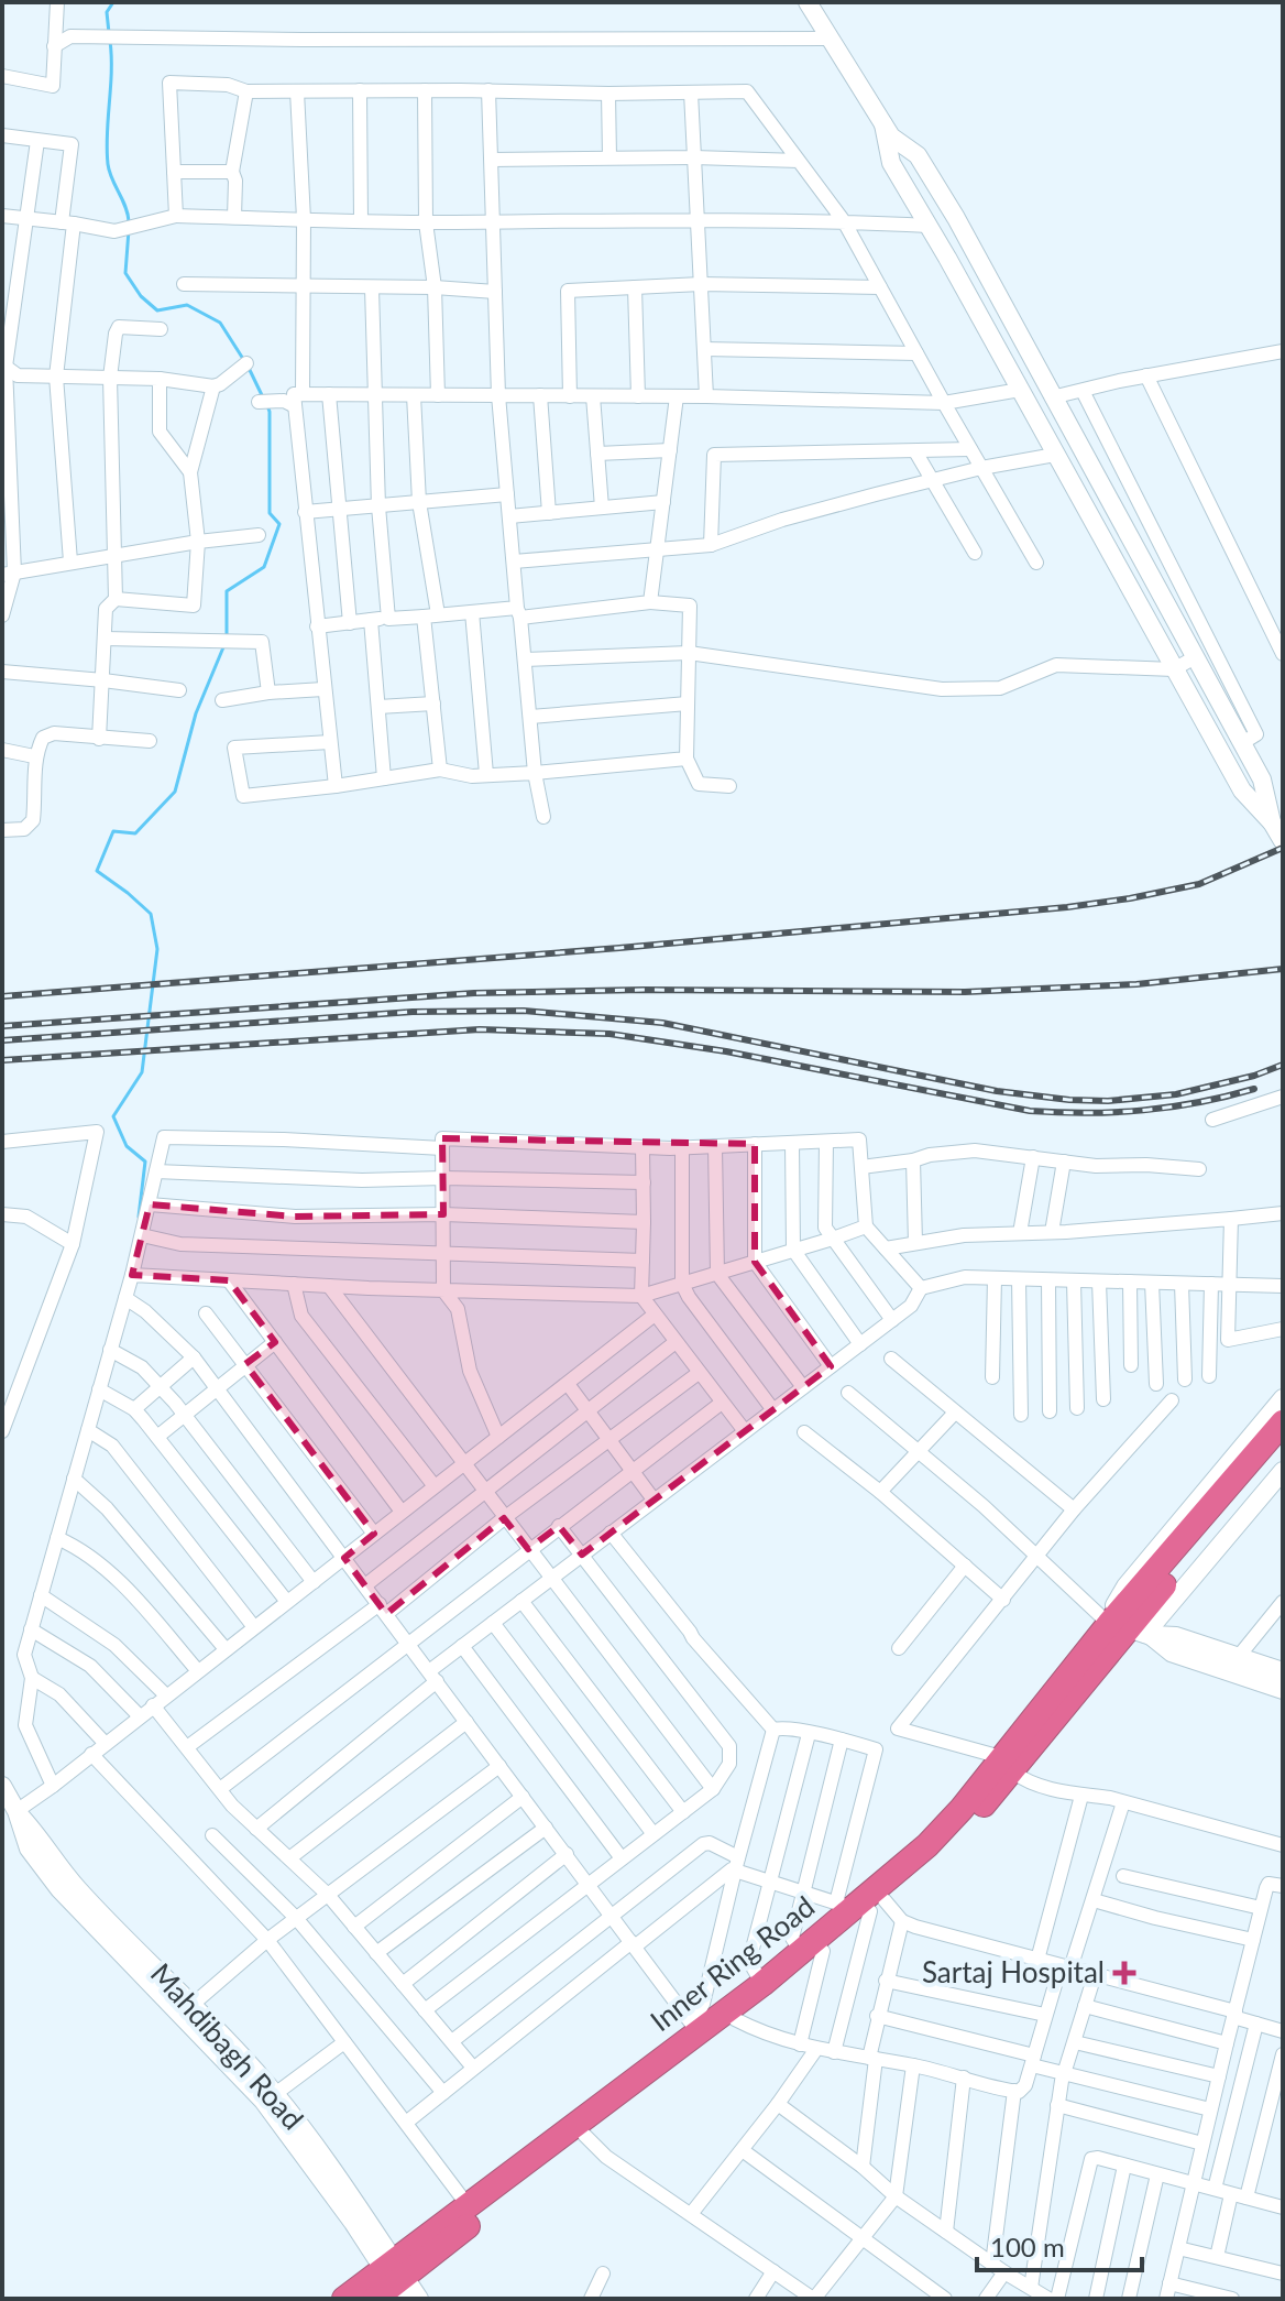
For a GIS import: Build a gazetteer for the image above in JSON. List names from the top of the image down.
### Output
{
  "streets": {
    "highway": ["Inner Ring Road"],
    "street": ["Mahdibagh Road"]
  },
  "crossings": [
    ["Inner Ring Road", "Mahdibagh Road"]
  ],
  "places": {
    "health": ["Sartaj Hospital"]
  },
  "scale_bar": "100 m"
}
